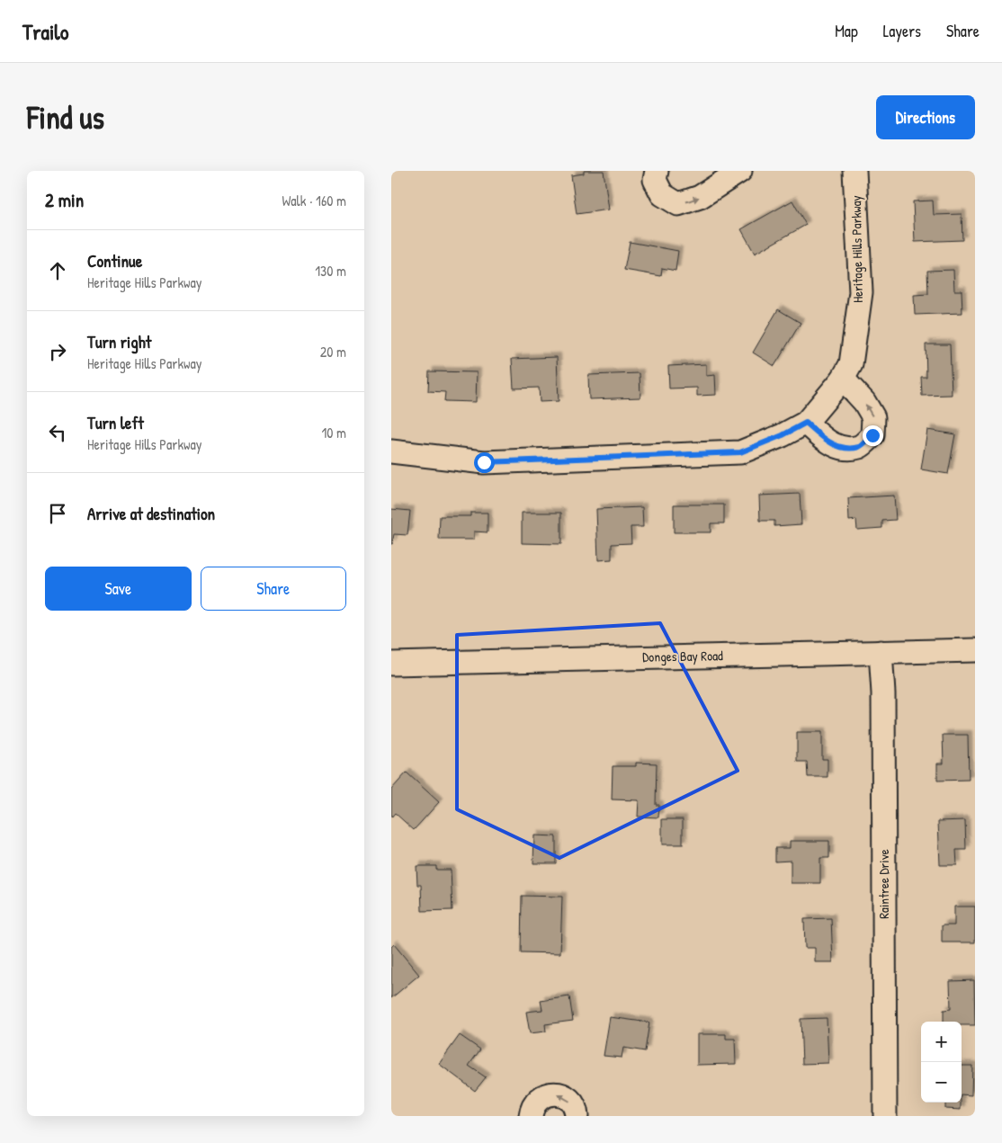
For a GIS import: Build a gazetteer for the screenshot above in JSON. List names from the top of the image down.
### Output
{
  "streets": {
    "street": ["Heritage Hills Parkway", "Donges Bay Road", "Raintree Drive"]
  },
  "crossings": [
    ["Donges Bay Road", "Raintree Drive"]
  ],
  "page": {
    "header": "Trailo",
    "nav": ["Map", "Layers", "Share"],
    "buttons": [
      "Directions",
      ["Save", "Share"]
    ],
    "title": "Find us",
    "heading": ["2 min", "Walk · 160 m"],
    "list": [
      ["Continue", "Heritage Hills Parkway", "130 m"],
      ["Turn right", "Heritage Hills Parkway", "20 m"],
      ["Turn left", "Heritage Hills Parkway", "10 m"],
      "Arrive at destination"
    ],
    "map_buttons": ["+", "−"]
  }
}
